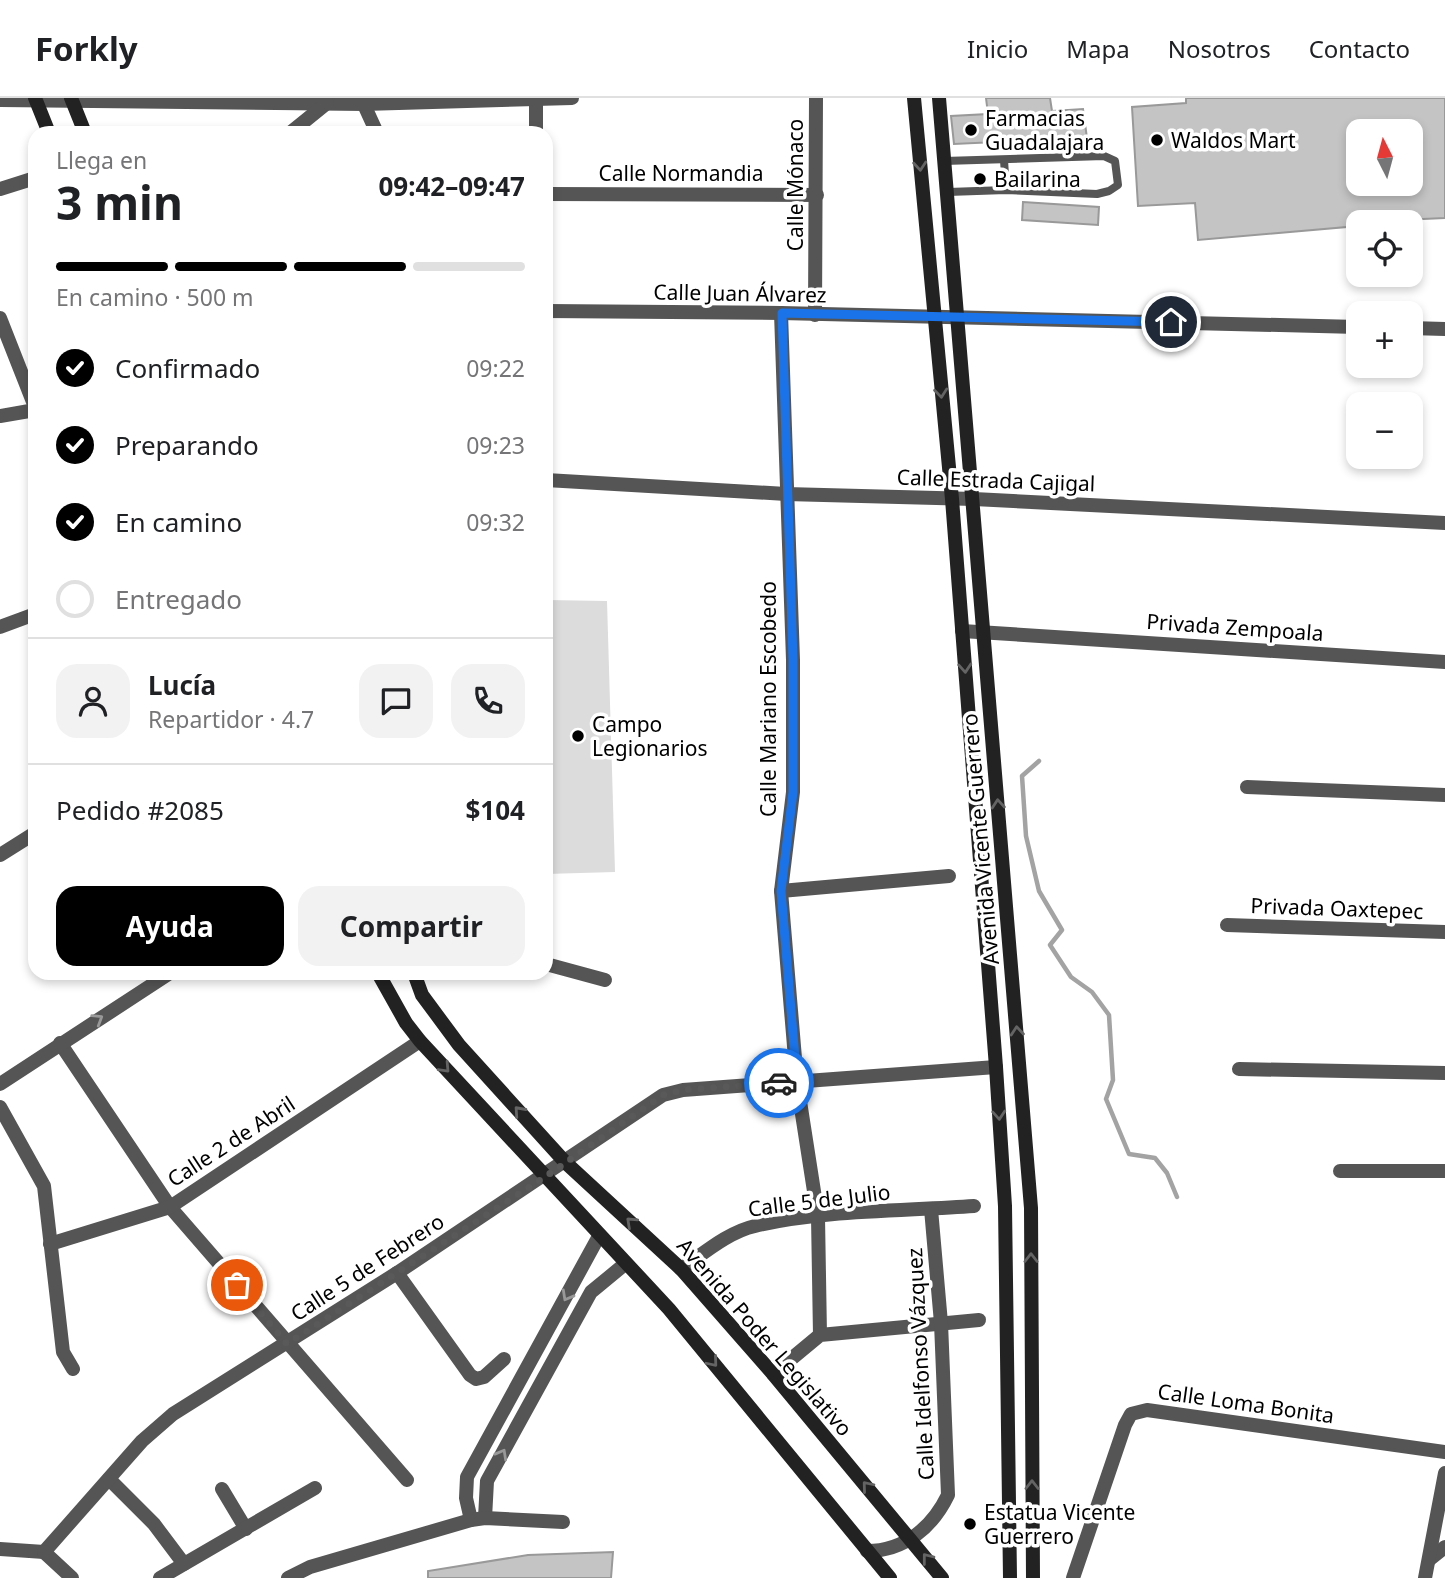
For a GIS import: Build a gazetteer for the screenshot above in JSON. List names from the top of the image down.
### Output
{
  "streets": {
    "main road": ["Avenida Vicente Guerrero", "Avenida Poder Legislativo"],
    "street": [
      "Calle Normandia",
      "Calle Mónaco",
      "Calle Juan Álvarez",
      "Calle Estrada Cajigal",
      "Privada Zempoala",
      "Calle Mariano Escobedo",
      "Privada Oaxtepec",
      "Calle 2 de Abril",
      "Calle 5 de Julio",
      "Calle 5 de Febrero",
      "Calle Idelfonso Vázquez",
      "Calle Loma Bonita"
    ]
  },
  "crossings": [
    ["Calle Normandia", "Calle Mónaco"],
    ["Calle Mónaco", "Calle Juan Álvarez"],
    ["Calle Juan Álvarez", "Calle Mariano Escobedo"],
    ["Calle Juan Álvarez", "Avenida Vicente Guerrero"],
    ["Calle Estrada Cajigal", "Calle Mariano Escobedo"],
    ["Calle Estrada Cajigal", "Avenida Vicente Guerrero"],
    ["Privada Zempoala", "Avenida Vicente Guerrero"],
    ["Calle Mariano Escobedo", "Calle 5 de Julio"],
    ["Calle Mariano Escobedo", "Calle 5 de Febrero"],
    ["Avenida Vicente Guerrero", "Calle 5 de Febrero"],
    ["Calle 5 de Julio", "Avenida Poder Legislativo"],
    ["Calle 5 de Julio", "Calle Idelfonso Vázquez"],
    ["Calle 5 de Febrero", "Avenida Poder Legislativo"],
    ["Avenida Poder Legislativo", "Calle Idelfonso Vázquez"]
  ],
  "places": [
    "Farmacias Guadalajara",
    "Waldos Mart",
    "Bailarina",
    "Campo Legionarios",
    "Estatua Vicente Guerrero"
  ],
  "north": "top",
  "page": {
    "header": "Forkly",
    "nav": [
      "Inicio",
      "Mapa",
      "Nosotros",
      "Contacto"
    ],
    "map_buttons": ["+", "−"],
    "heading": ["3 min", "Llega en", "09:42–09:47"],
    "panel": [
      "Lucía",
      "Repartidor · 4.7",
      "Pedido #2085",
      "$104"
    ],
    "bar": "En camino · 500 m",
    "list": [
      ["Confirmado", "09:22"],
      ["Preparando", "09:23"],
      ["En camino", "09:32"],
      "Entregado"
    ],
    "buttons": ["Ayuda", "Compartir"]
  }
}
